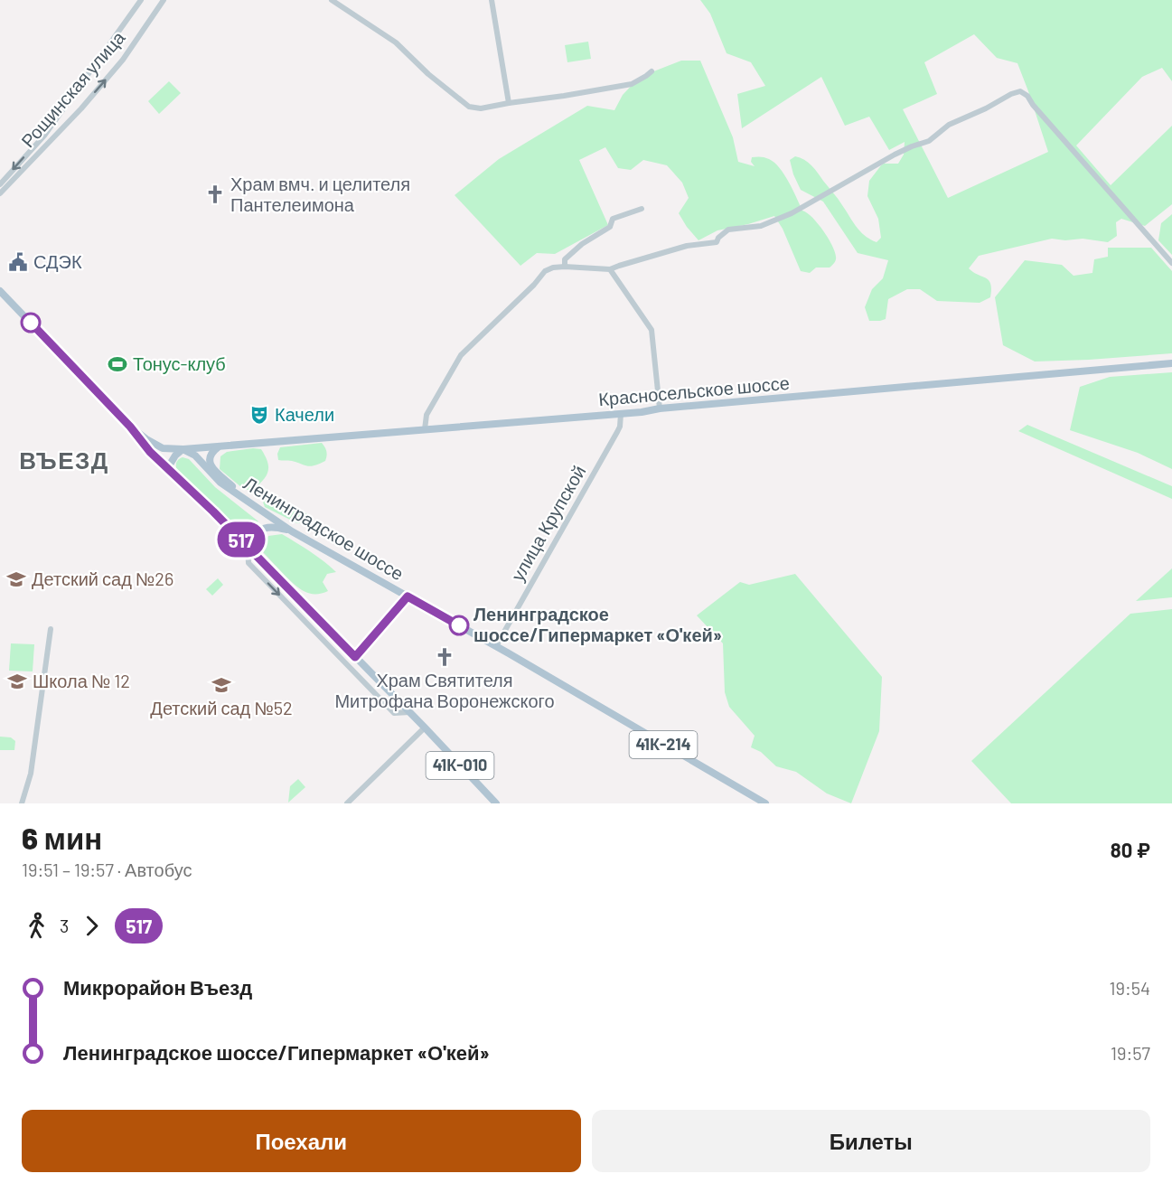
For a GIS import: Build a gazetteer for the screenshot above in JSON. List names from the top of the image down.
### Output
{
  "streets": {
    "main road": [
      "Красносельское шоссе",
      "Ленинградское шоссе",
      "41К-214",
      "41К-010"
    ],
    "street": ["Рощинская улица", "улица Крупской"]
  },
  "crossings": [
    ["Красносельское шоссе", "улица Крупской"],
    ["Красносельское шоссе", "Ленинградское шоссе"],
    ["улица Крупской", "Ленинградское шоссе"]
  ],
  "districts": ["ВЪЕЗД"],
  "places": {
    "church": ["Храм вмч. и целителя Пантелеимона", "Храм Святителя Митрофана Воронежского"],
    "public building": ["СДЭК"],
    "sports": ["Тонус-клуб"],
    "theatre": ["Качели"],
    "school or university": ["Детский сад №26", "Школа № 12", "Детский сад №52"],
    "other": ["Ленинградское шоссе/Гипермаркет «О'кей»"]
  },
  "lines": ["bus line 517"],
  "page": {
    "on_map": "517",
    "heading": ["6 мин", "19:51 – 19:57 · Автобус", "80 ₽"],
    "legs": ["3", "517"],
    "list": [
      {
        "name": "Микрорайон Въезд",
        "value": "19:54"
      },
      {
        "name": "Ленинградское шоссе/Гипермаркет «О'кей»",
        "value": "19:57"
      }
    ],
    "buttons": ["Поехали", "Билеты"]
  }
}
